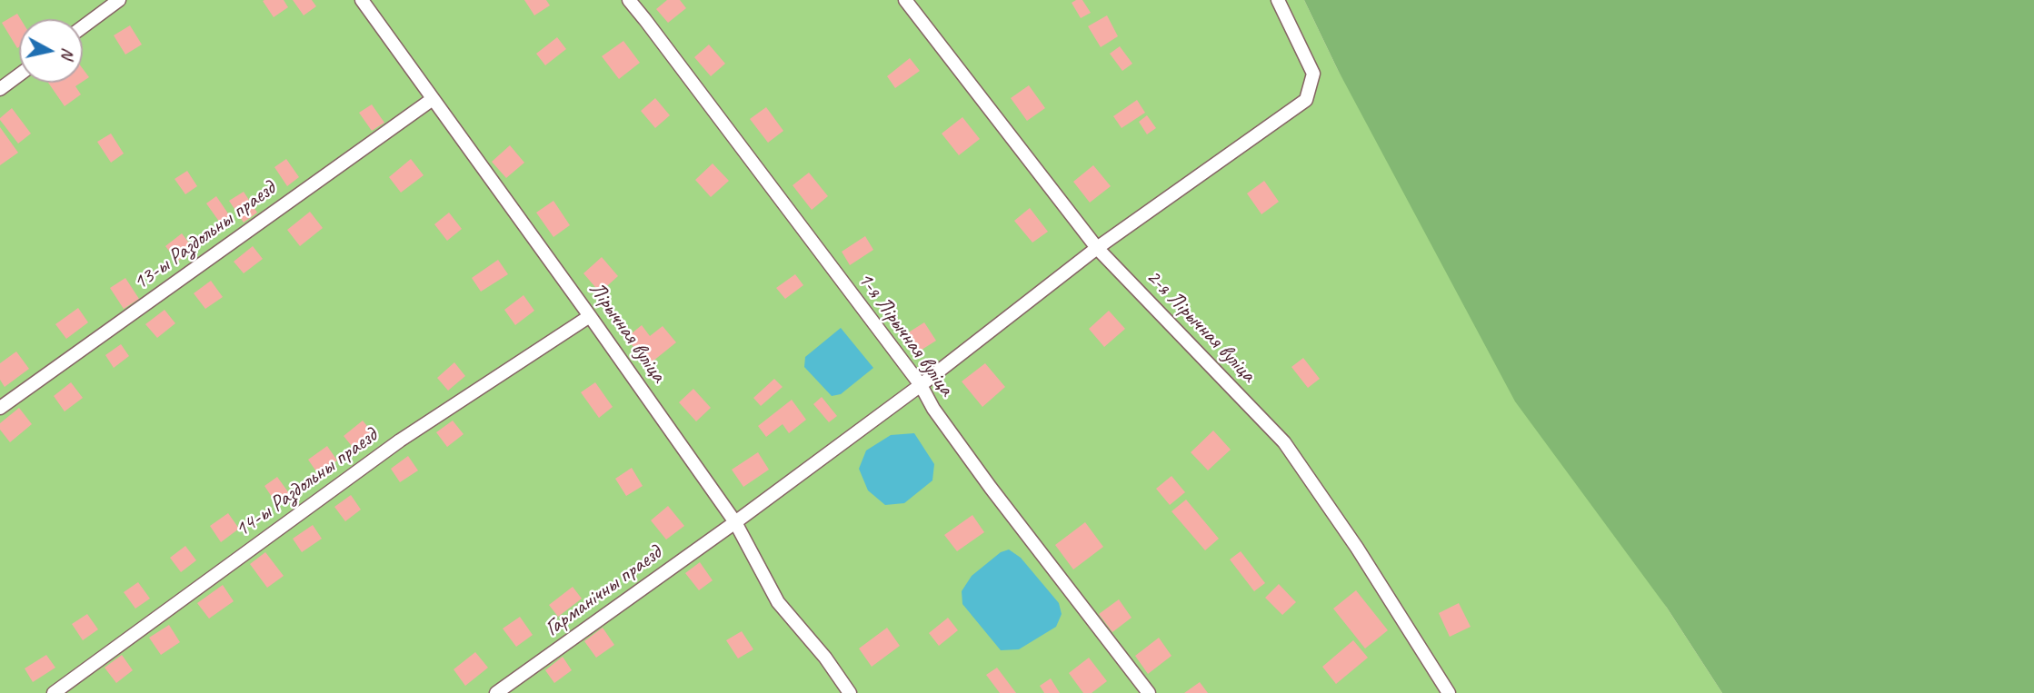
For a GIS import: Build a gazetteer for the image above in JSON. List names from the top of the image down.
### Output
{
  "streets": {
    "lane": [
      "13-ы Раздольны праезд",
      "2-я Лірычная вуліца",
      "Лірычная вуліца",
      "1-я Лірычная вуліца",
      "14-ы Раздольны праезд",
      "Гарманічны праезд"
    ]
  },
  "crossings": [
    ["13-ы Раздольны праезд", "Лірычная вуліца"],
    ["2-я Лірычная вуліца", "Гарманічны праезд"],
    ["Лірычная вуліца", "14-ы Раздольны праезд"],
    ["Лірычная вуліца", "Гарманічны праезд"],
    ["1-я Лірычная вуліца", "Гарманічны праезд"]
  ],
  "north": "right"
}
